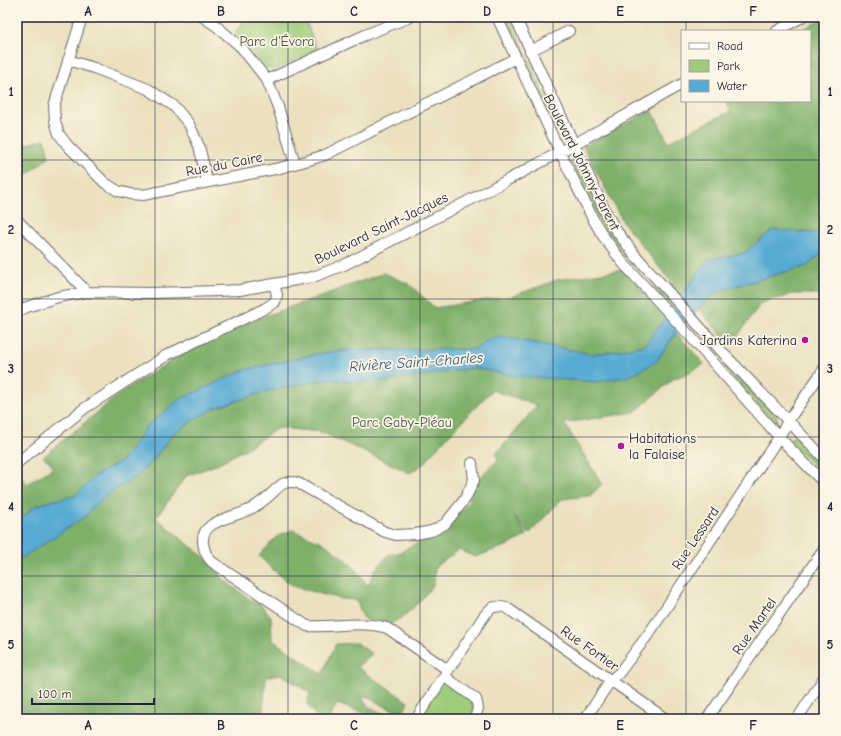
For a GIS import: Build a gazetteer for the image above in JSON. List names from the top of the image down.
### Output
{
  "streets": {
    "street": [
      "Boulevard Johnny-Parent",
      "Rue du Caire",
      "Boulevard Saint-Jacques",
      "Rue Lessard",
      "Rue Martel",
      "Rue Fortier"
    ]
  },
  "crossings": [
    ["Boulevard Johnny-Parent", "Rue du Caire"],
    ["Boulevard Johnny-Parent", "Boulevard Saint-Jacques"],
    ["Boulevard Johnny-Parent", "Rue Lessard"],
    ["Rue Lessard", "Rue Fortier"]
  ],
  "water": ["Rivière Saint-Charles"],
  "parks": ["Parc d'Évora", "Parc Gaby-Pléau"],
  "places": ["Jardins Katerina", "Habitations la Falaise"],
  "legend": ["Road", "Park", "Water"],
  "scale_bar": "100 m",
  "grid": {
    "columns": [
      "A",
      "B",
      "C",
      "D",
      "E",
      "F"
    ],
    "rows": [
      "1",
      "2",
      "3",
      "4",
      "5"
    ]
  }
}
